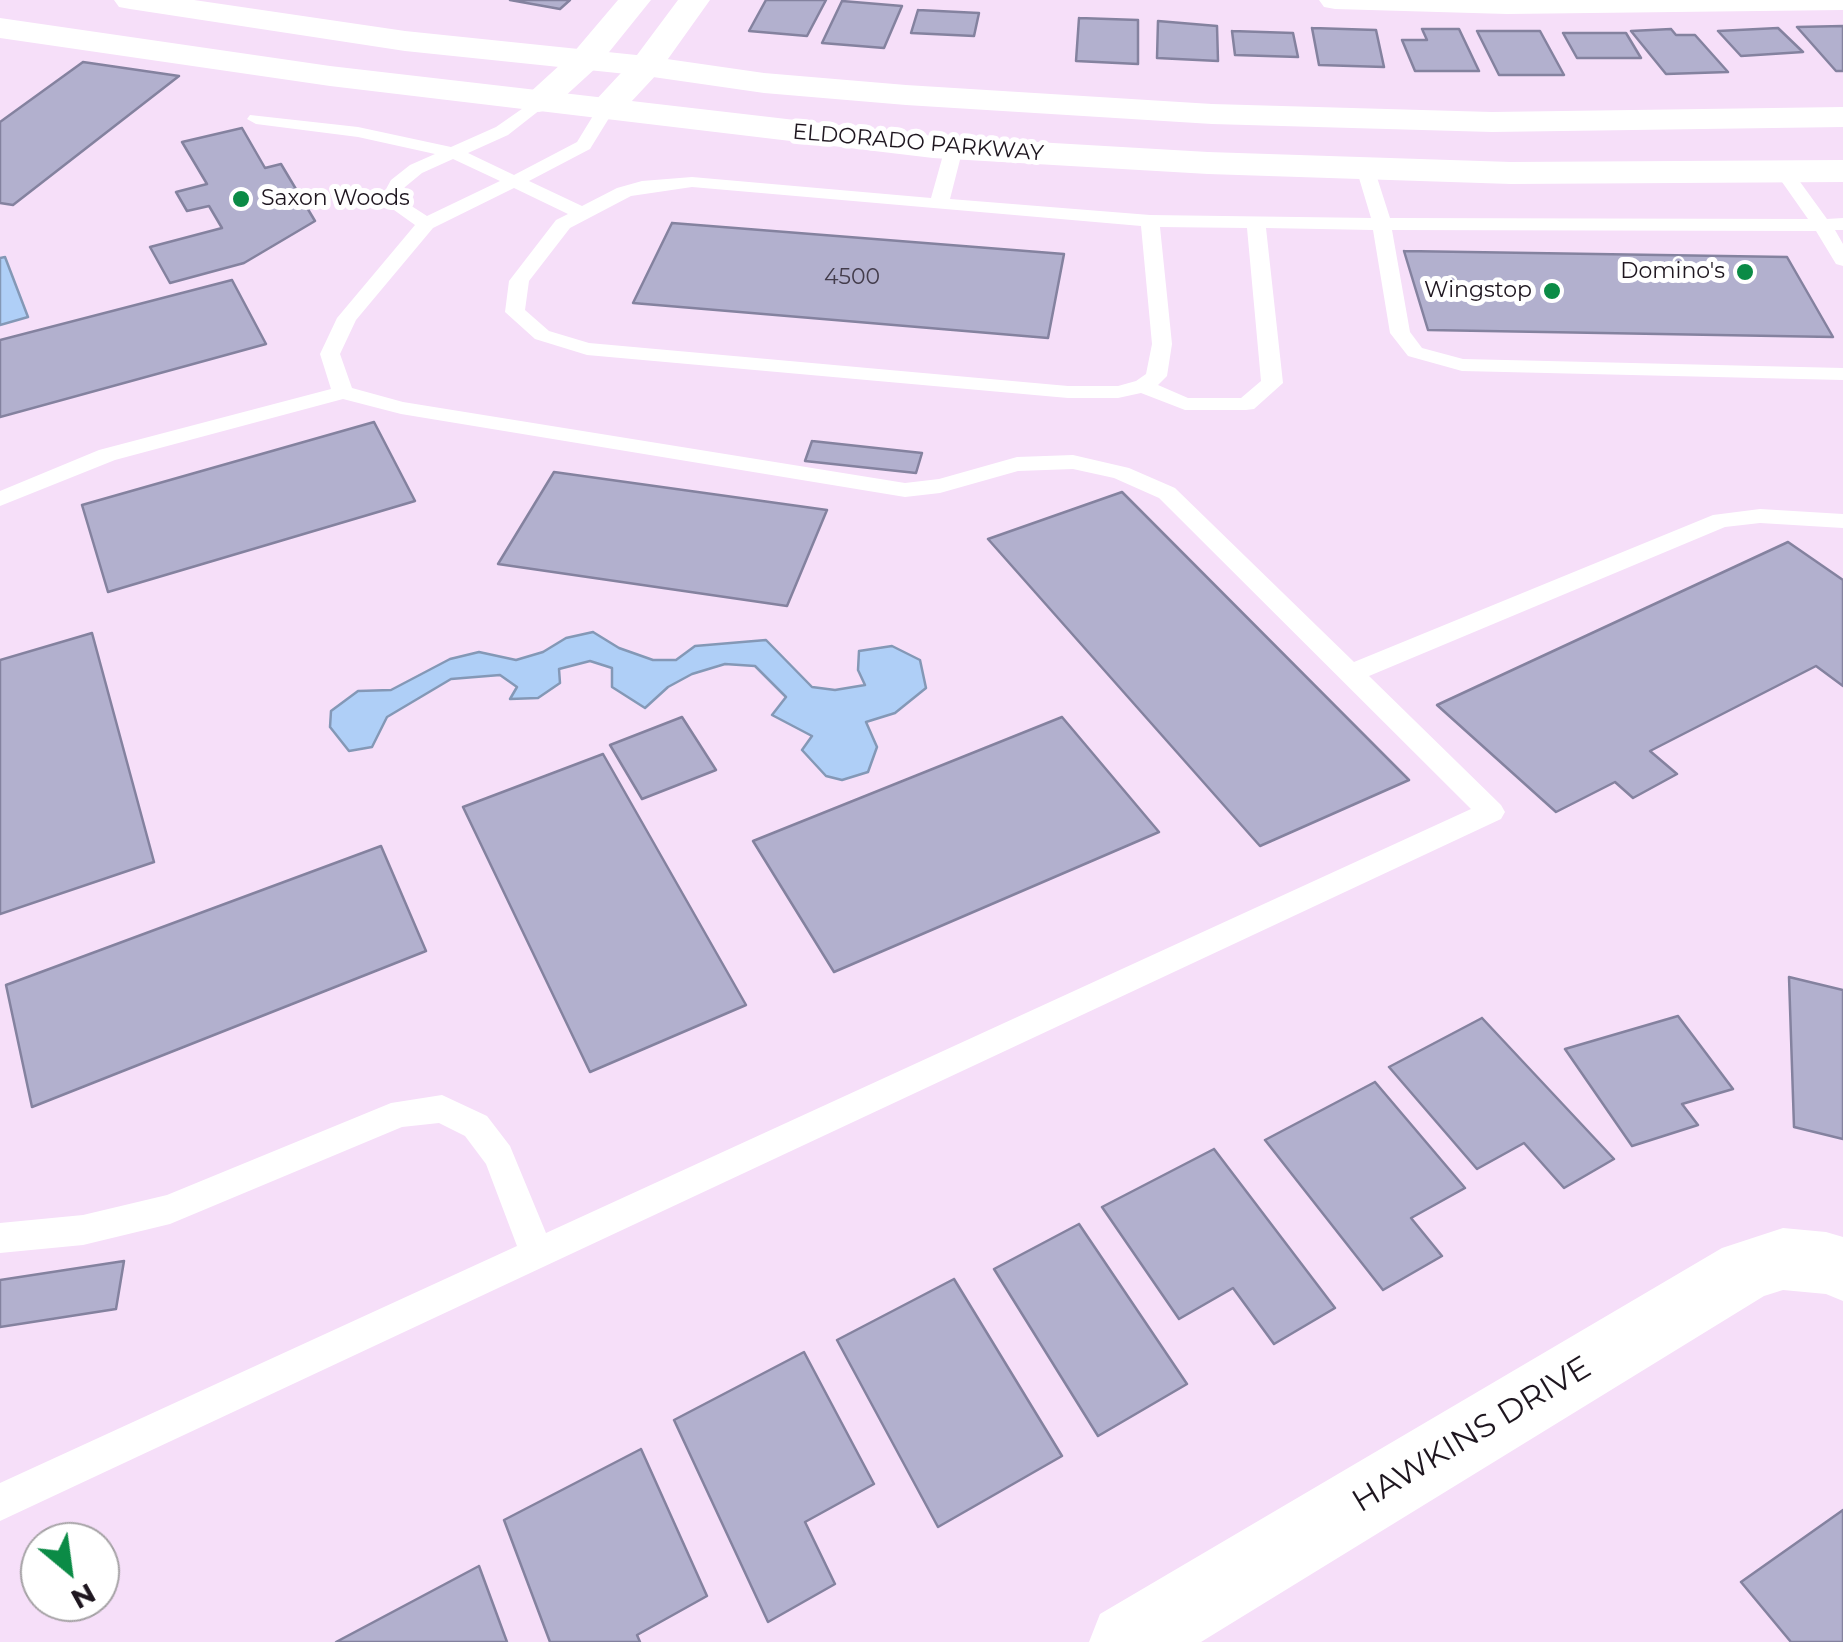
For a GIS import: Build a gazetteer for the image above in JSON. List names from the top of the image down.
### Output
{
  "streets": {
    "main road": ["ELDORADO PARKWAY", "HAWKINS DRIVE"]
  },
  "places": ["Saxon Woods", "Domino's", "Wingstop"],
  "house_numbers": ["4500"],
  "north": "bottom right"
}
